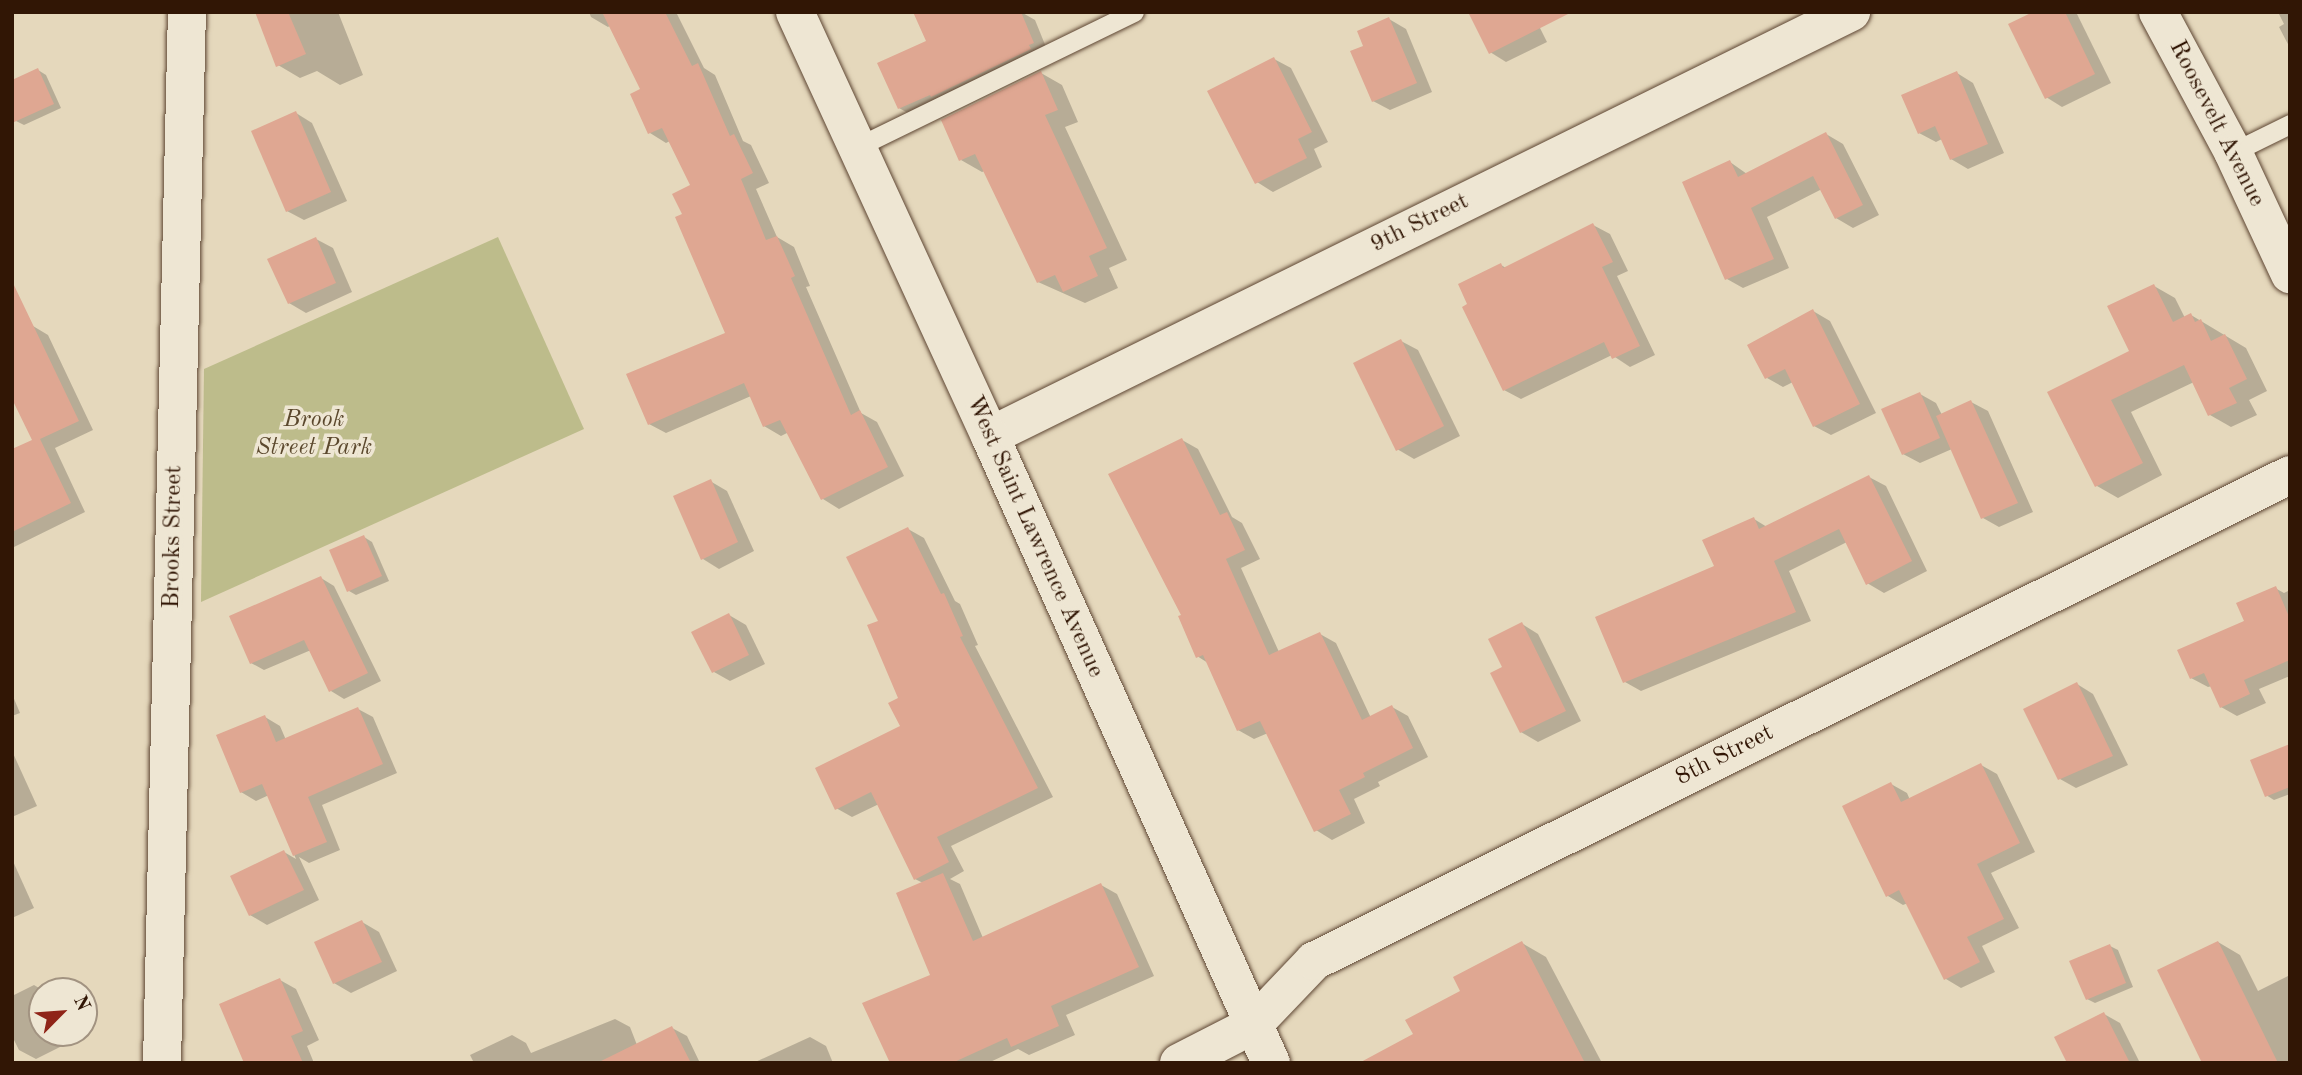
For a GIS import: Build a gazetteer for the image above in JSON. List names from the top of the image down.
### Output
{
  "streets": {
    "street": [
      "Roosevelt Avenue",
      "9th Street",
      "Brooks Street",
      "West Saint Lawrence Avenue",
      "8th Street"
    ]
  },
  "crossings": [
    ["9th Street", "West Saint Lawrence Avenue"],
    ["West Saint Lawrence Avenue", "8th Street"]
  ],
  "parks": ["Brook Street Park"],
  "north": "top right"
}
